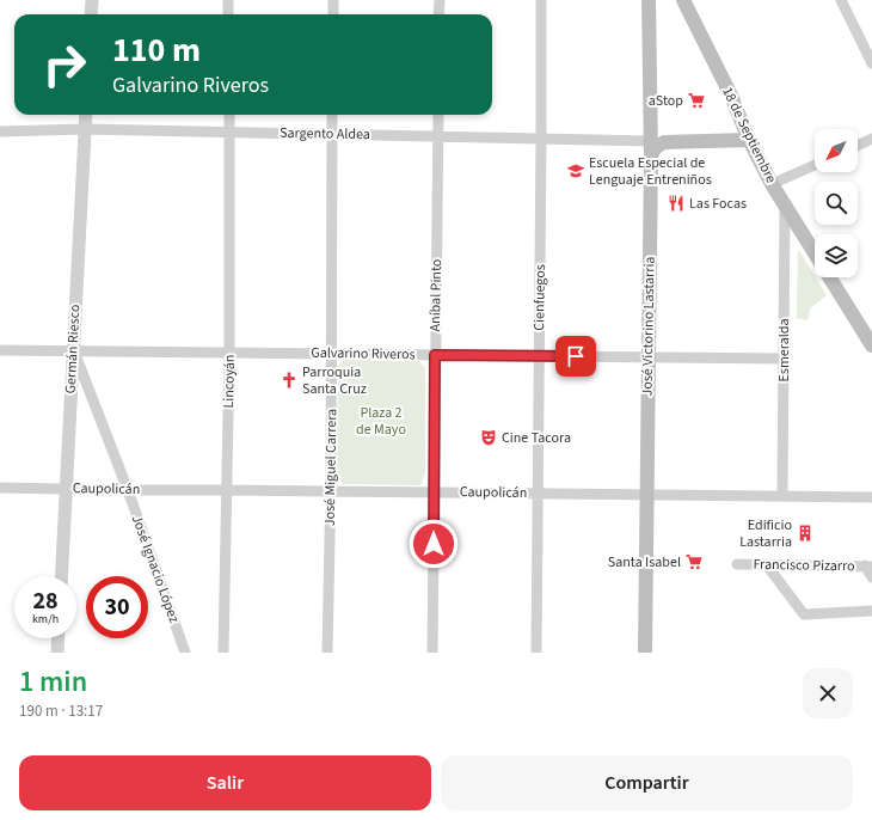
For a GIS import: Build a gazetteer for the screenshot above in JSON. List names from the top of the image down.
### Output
{
  "streets": {
    "main road": ["18 de Septiembre", "José Victorino Lastarria"],
    "street": [
      "Sargento Aldea",
      "Aníbal Pinto",
      "Cienfuegos",
      "Germán Riesco",
      "Esmeralda",
      "Galvarino Riveros",
      "Lincoyán",
      "José Miguel Carrera",
      "Caupolicán",
      "Francisco Pizarro",
      "José Ignacio López"
    ]
  },
  "crossings": [
    ["Sargento Aldea", "Aníbal Pinto"],
    ["Sargento Aldea", "Cienfuegos"],
    ["Sargento Aldea", "José Victorino Lastarria"],
    ["Sargento Aldea", "Germán Riesco"],
    ["Sargento Aldea", "Lincoyán"],
    ["Sargento Aldea", "José Miguel Carrera"],
    ["18 de Septiembre", "Esmeralda"],
    ["Aníbal Pinto", "Galvarino Riveros"],
    ["Aníbal Pinto", "Caupolicán"],
    ["Cienfuegos", "Galvarino Riveros"],
    ["Cienfuegos", "Caupolicán"],
    ["José Victorino Lastarria", "Galvarino Riveros"],
    ["José Victorino Lastarria", "Caupolicán"],
    ["Germán Riesco", "Galvarino Riveros"],
    ["Germán Riesco", "Caupolicán"],
    ["Germán Riesco", "José Ignacio López"],
    ["Esmeralda", "Galvarino Riveros"],
    ["Esmeralda", "Caupolicán"],
    ["Galvarino Riveros", "Lincoyán"],
    ["Galvarino Riveros", "José Miguel Carrera"],
    ["Galvarino Riveros", "José Ignacio López"],
    ["Lincoyán", "Caupolicán"],
    ["José Miguel Carrera", "Caupolicán"],
    ["Caupolicán", "José Ignacio López"]
  ],
  "parks": ["Plaza 2 de Mayo"],
  "places": {
    "supermarket": ["aStop", "Santa Isabel"],
    "school or university": ["Escuela Especial de Lenguaje Entreniños"],
    "restaurant": ["Las Focas"],
    "church": ["Parroquia Santa Cruz"],
    "theatre": ["Cine Tacora"],
    "building": ["Edificio Lastarria"]
  },
  "north": "bottom left",
  "page": {
    "turn": ["110 m", "Galvarino Riveros"],
    "speed": "28 km/h",
    "limit": "30",
    "heading": ["1 min", "190 m · 13:17"],
    "buttons": ["Salir", "Compartir"]
  }
}
